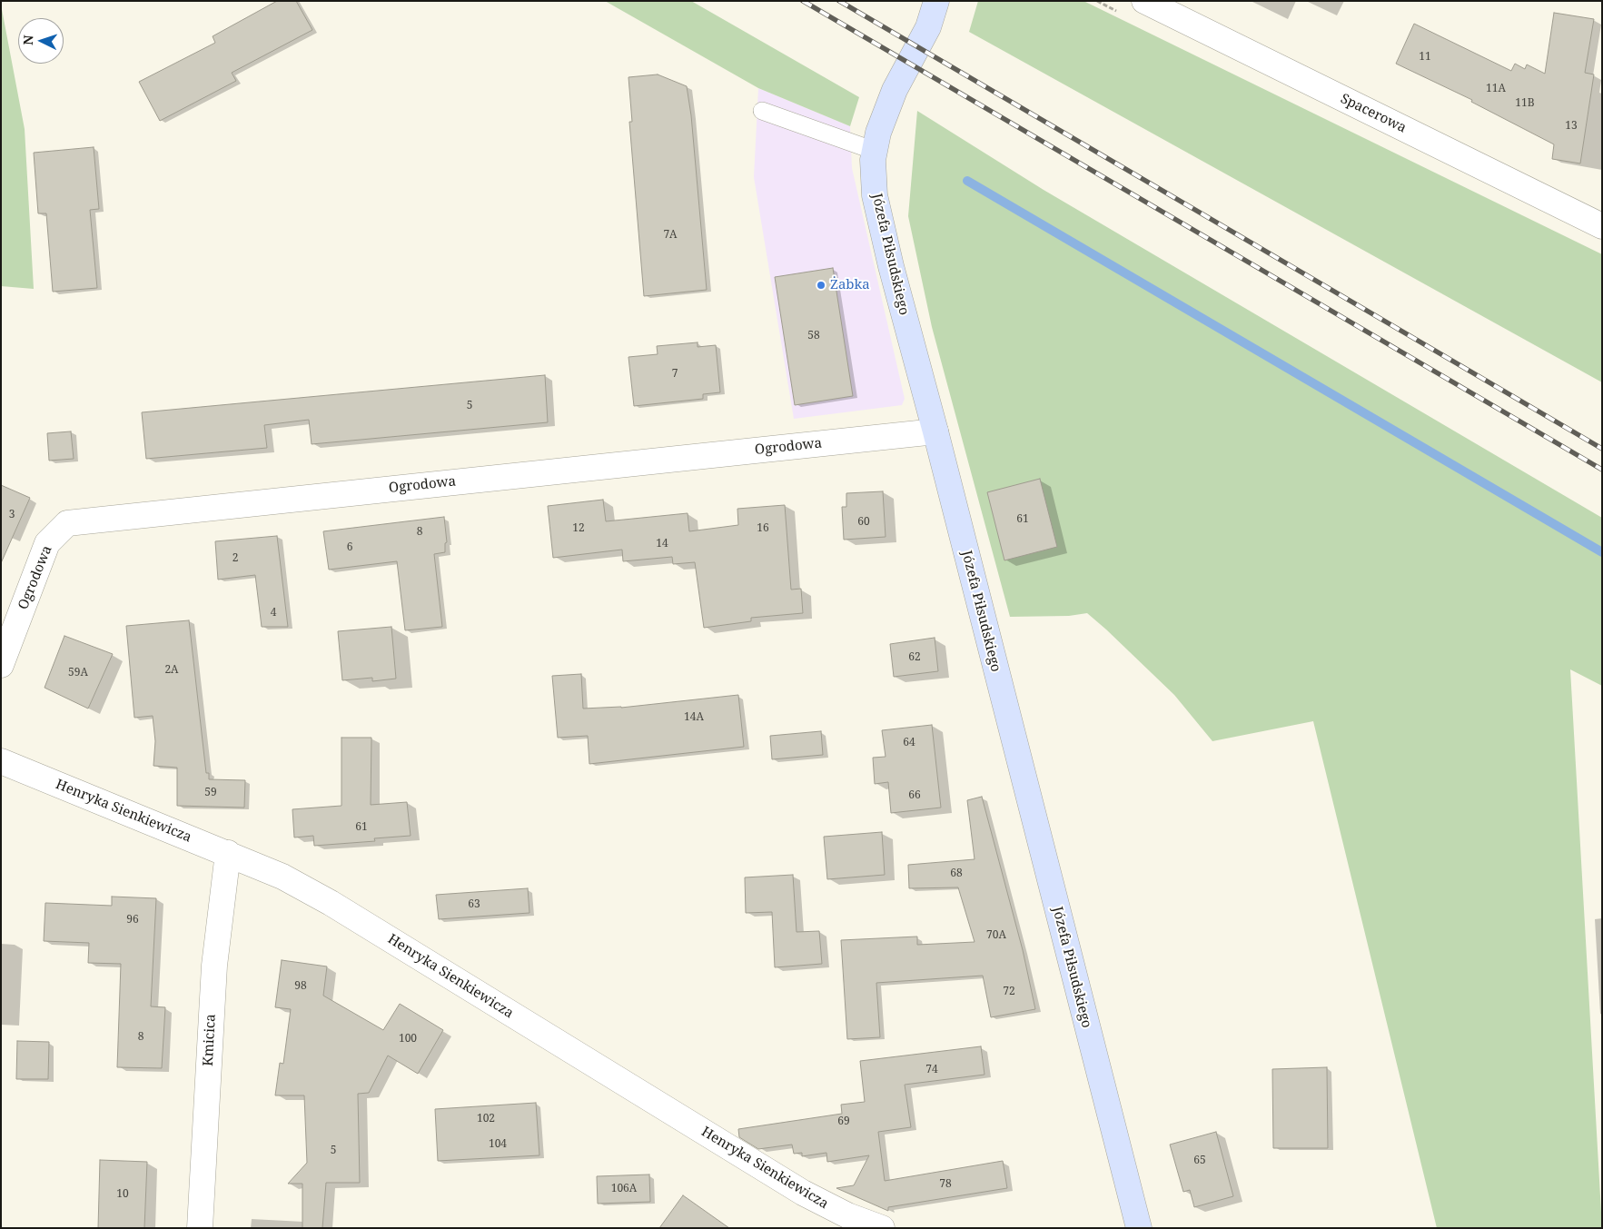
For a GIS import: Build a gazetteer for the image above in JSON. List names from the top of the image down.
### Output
{
  "streets": {
    "street": [
      "Spacerowa",
      "Józefa Piłsudskiego",
      "Ogrodowa",
      "Henryka Sienkiewicza",
      "Kmicica"
    ]
  },
  "crossings": [
    ["Józefa Piłsudskiego", "Ogrodowa"],
    ["Henryka Sienkiewicza", "Kmicica"]
  ],
  "places": ["Żabka"],
  "house_numbers": [
    "11",
    "11A",
    "11B",
    "13",
    "7A",
    "58",
    "7",
    "5",
    "3",
    "61",
    "60",
    "12",
    "16",
    "8",
    "14",
    "6",
    "2",
    "4",
    "62",
    "2A",
    "59A",
    "14A",
    "64",
    "59",
    "66",
    "61",
    "68",
    "63",
    "96",
    "70A",
    "98",
    "72",
    "8",
    "100",
    "74",
    "102",
    "69",
    "104",
    "5",
    "65",
    "78",
    "106A",
    "10"
  ],
  "north": "left"
}
